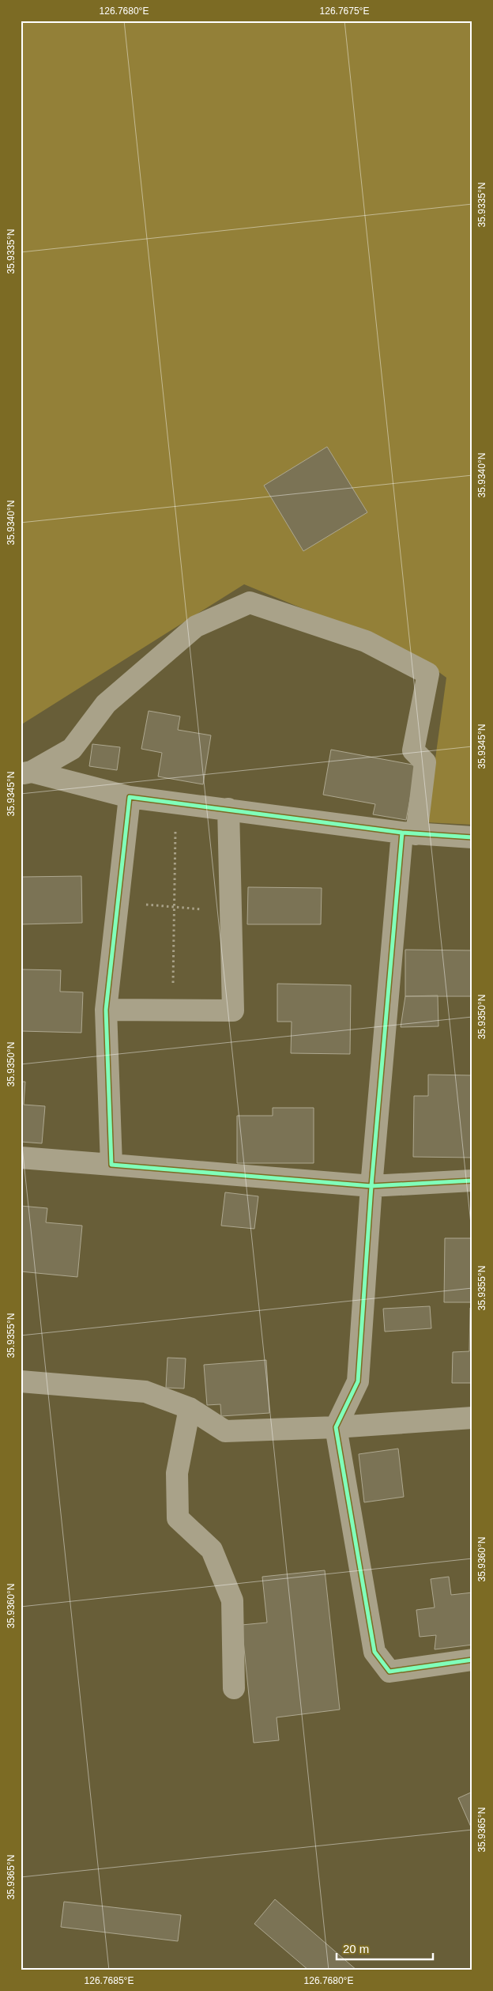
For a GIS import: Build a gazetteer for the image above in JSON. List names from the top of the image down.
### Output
{
  "scale_bar": "20 m",
  "coordinates": [
    "126.7680°E",
    "126.7675°E",
    "35.9335°N",
    "35.9340°N",
    "35.9345°N",
    "35.9350°N",
    "35.9355°N",
    "35.9360°N",
    "35.9365°N",
    "126.7685°E"
  ]
}
